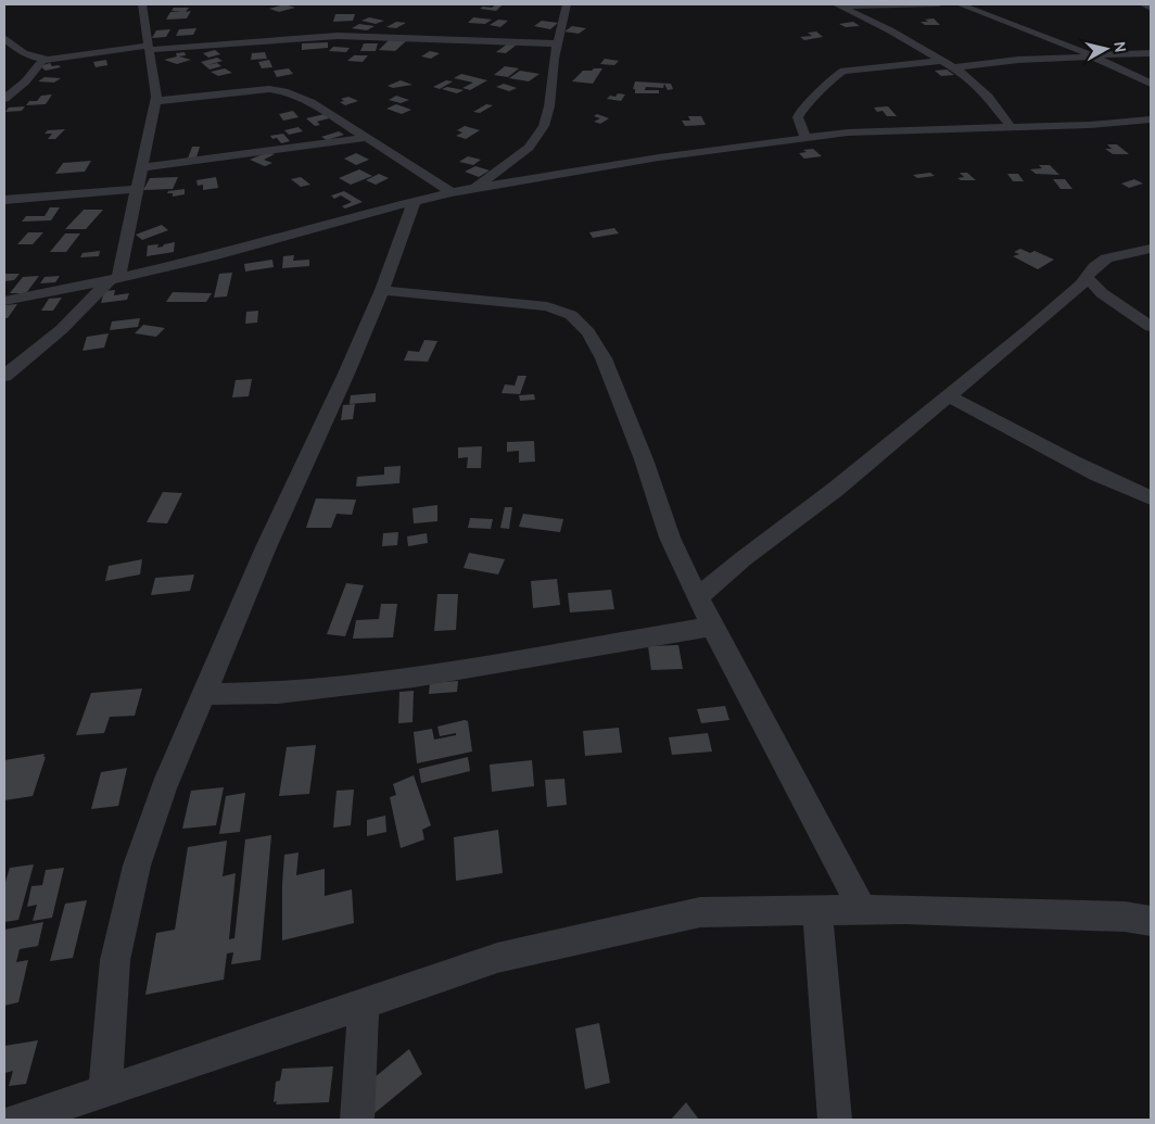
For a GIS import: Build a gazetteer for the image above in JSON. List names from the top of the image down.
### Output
{
  "north": "right"
}
